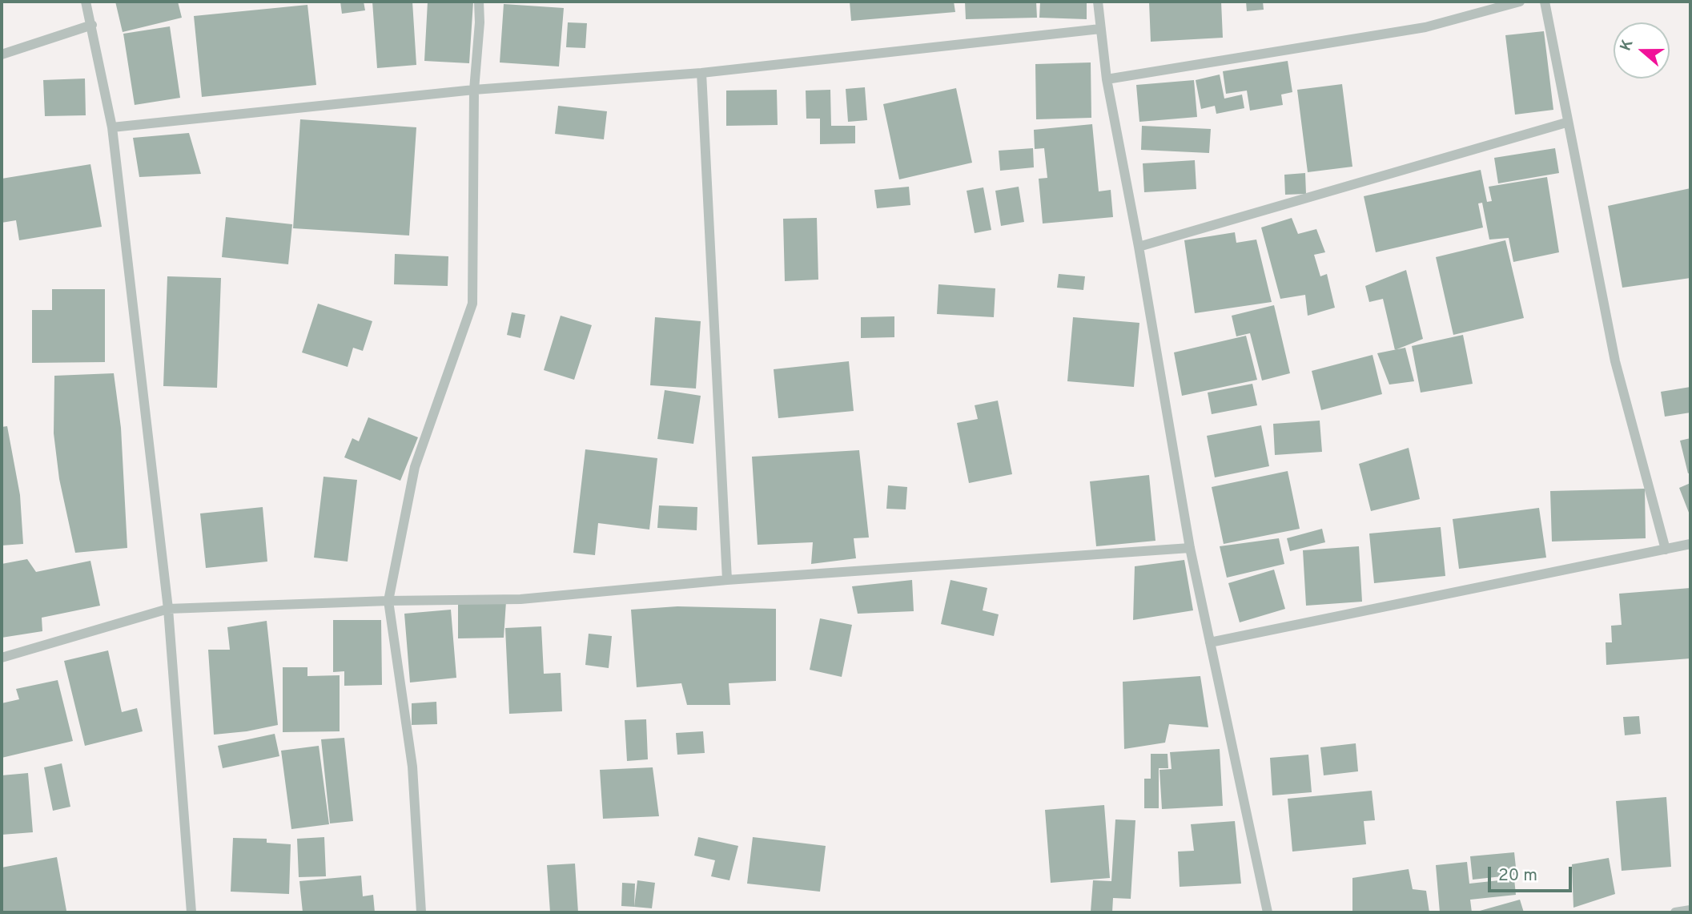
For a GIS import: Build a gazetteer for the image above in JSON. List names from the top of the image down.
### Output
{
  "scale_bar": "20 m",
  "north": "left"
}
